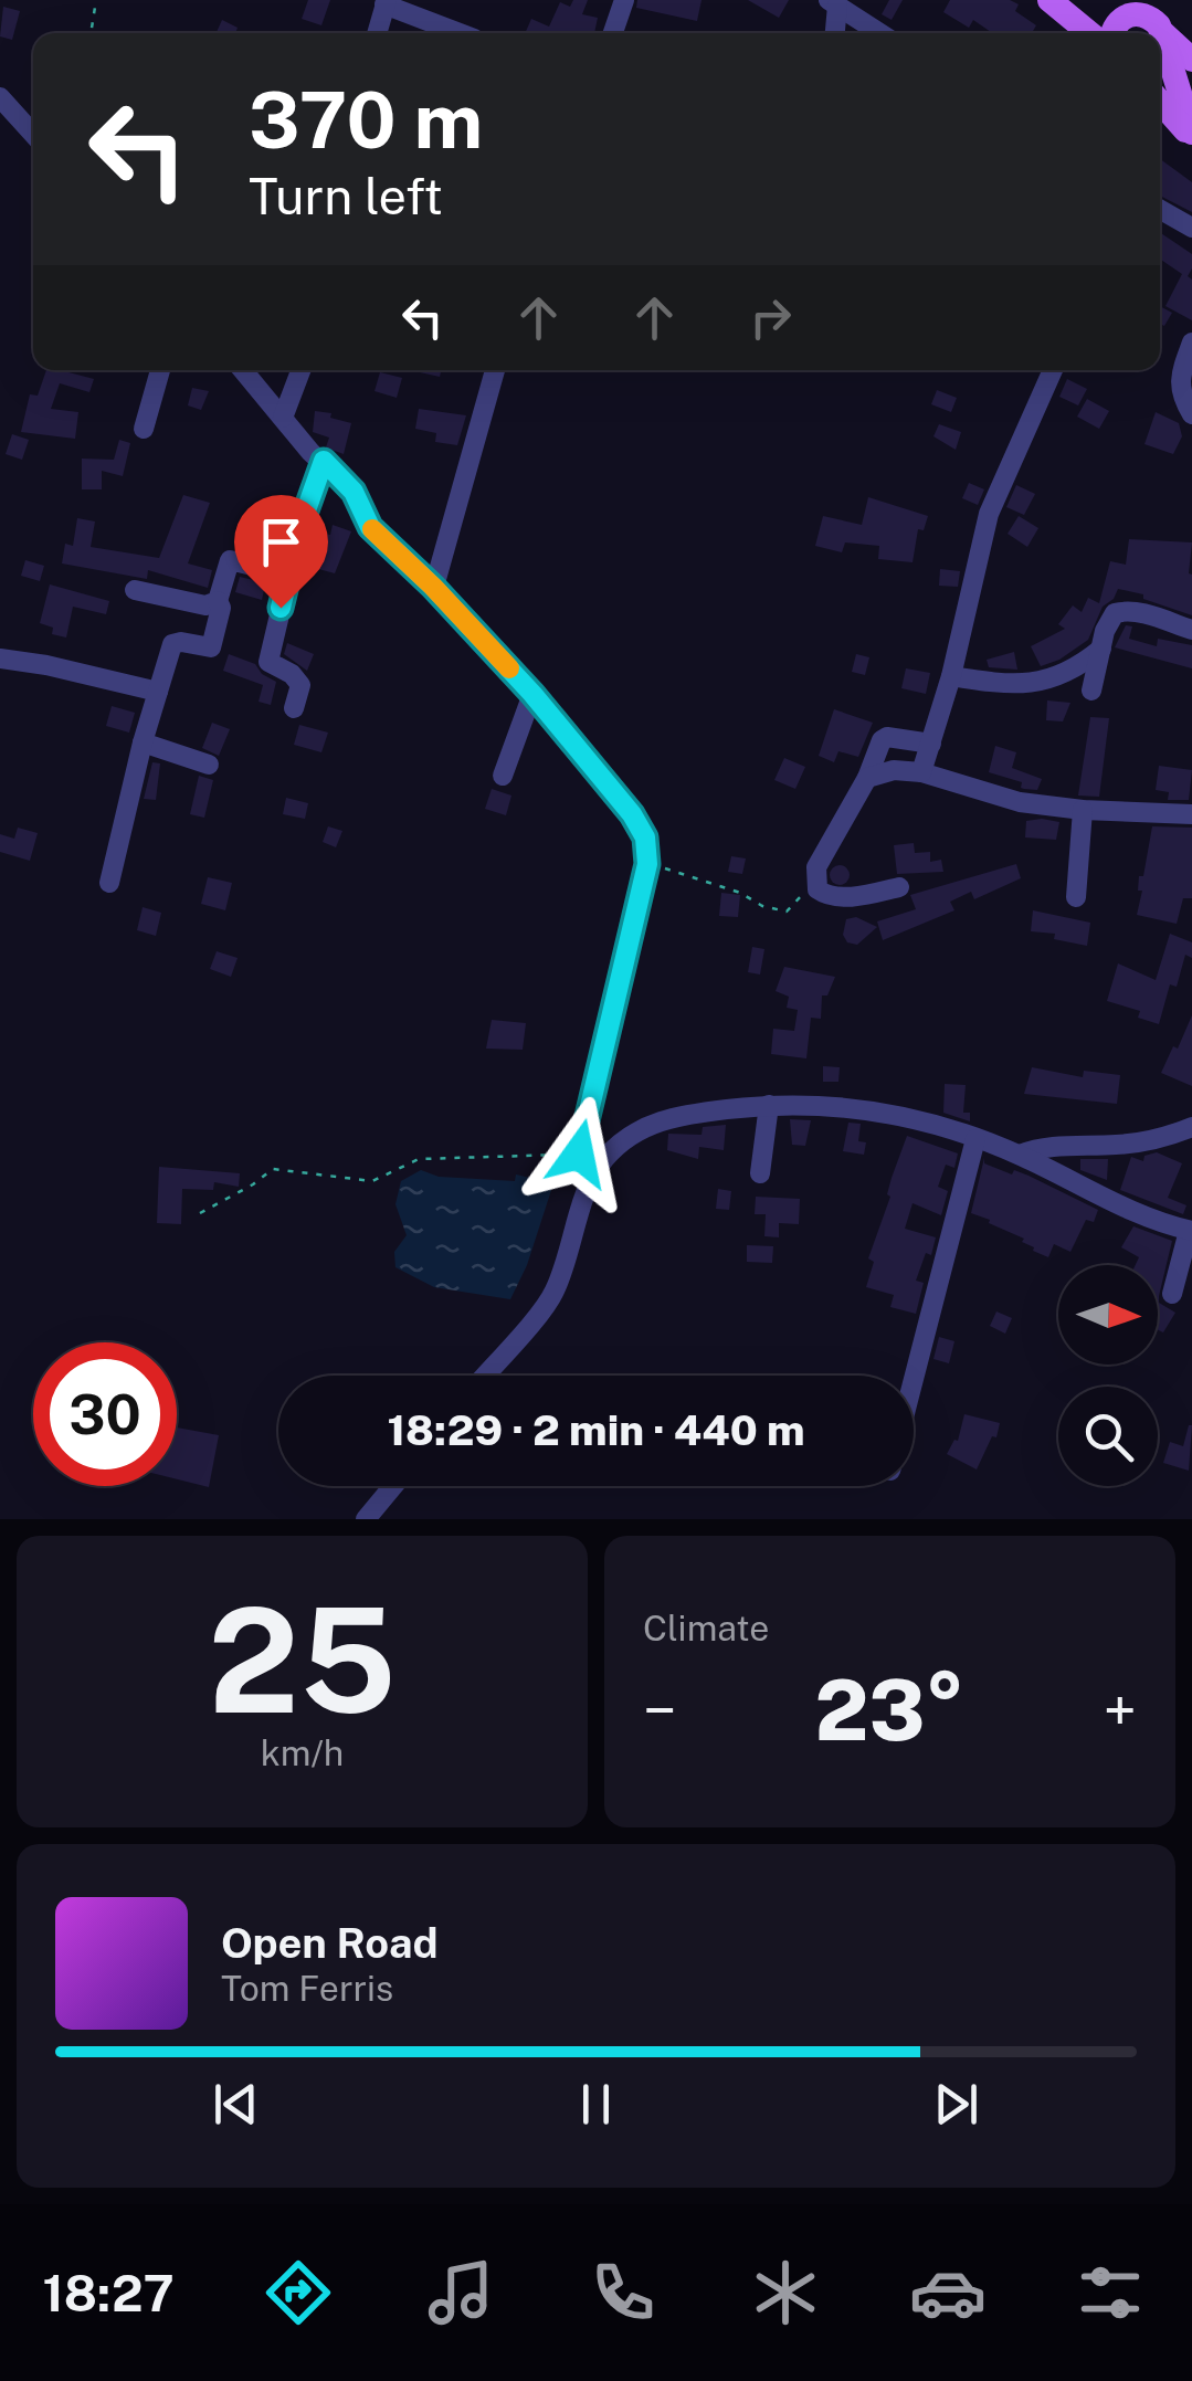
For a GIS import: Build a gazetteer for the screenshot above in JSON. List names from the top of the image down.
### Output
{
  "north": "right",
  "page": {
    "turn": ["370 m", "Turn left"],
    "limit": "30",
    "trip": "18:29 · 2 min · 440 m",
    "tile": [
      ["25", "km/h"],
      "Climate"
    ],
    "heat": ["−", "23°", "+"],
    "song": ["Open Road", "Tom Ferris"],
    "tabs": "18:27"
  }
}
